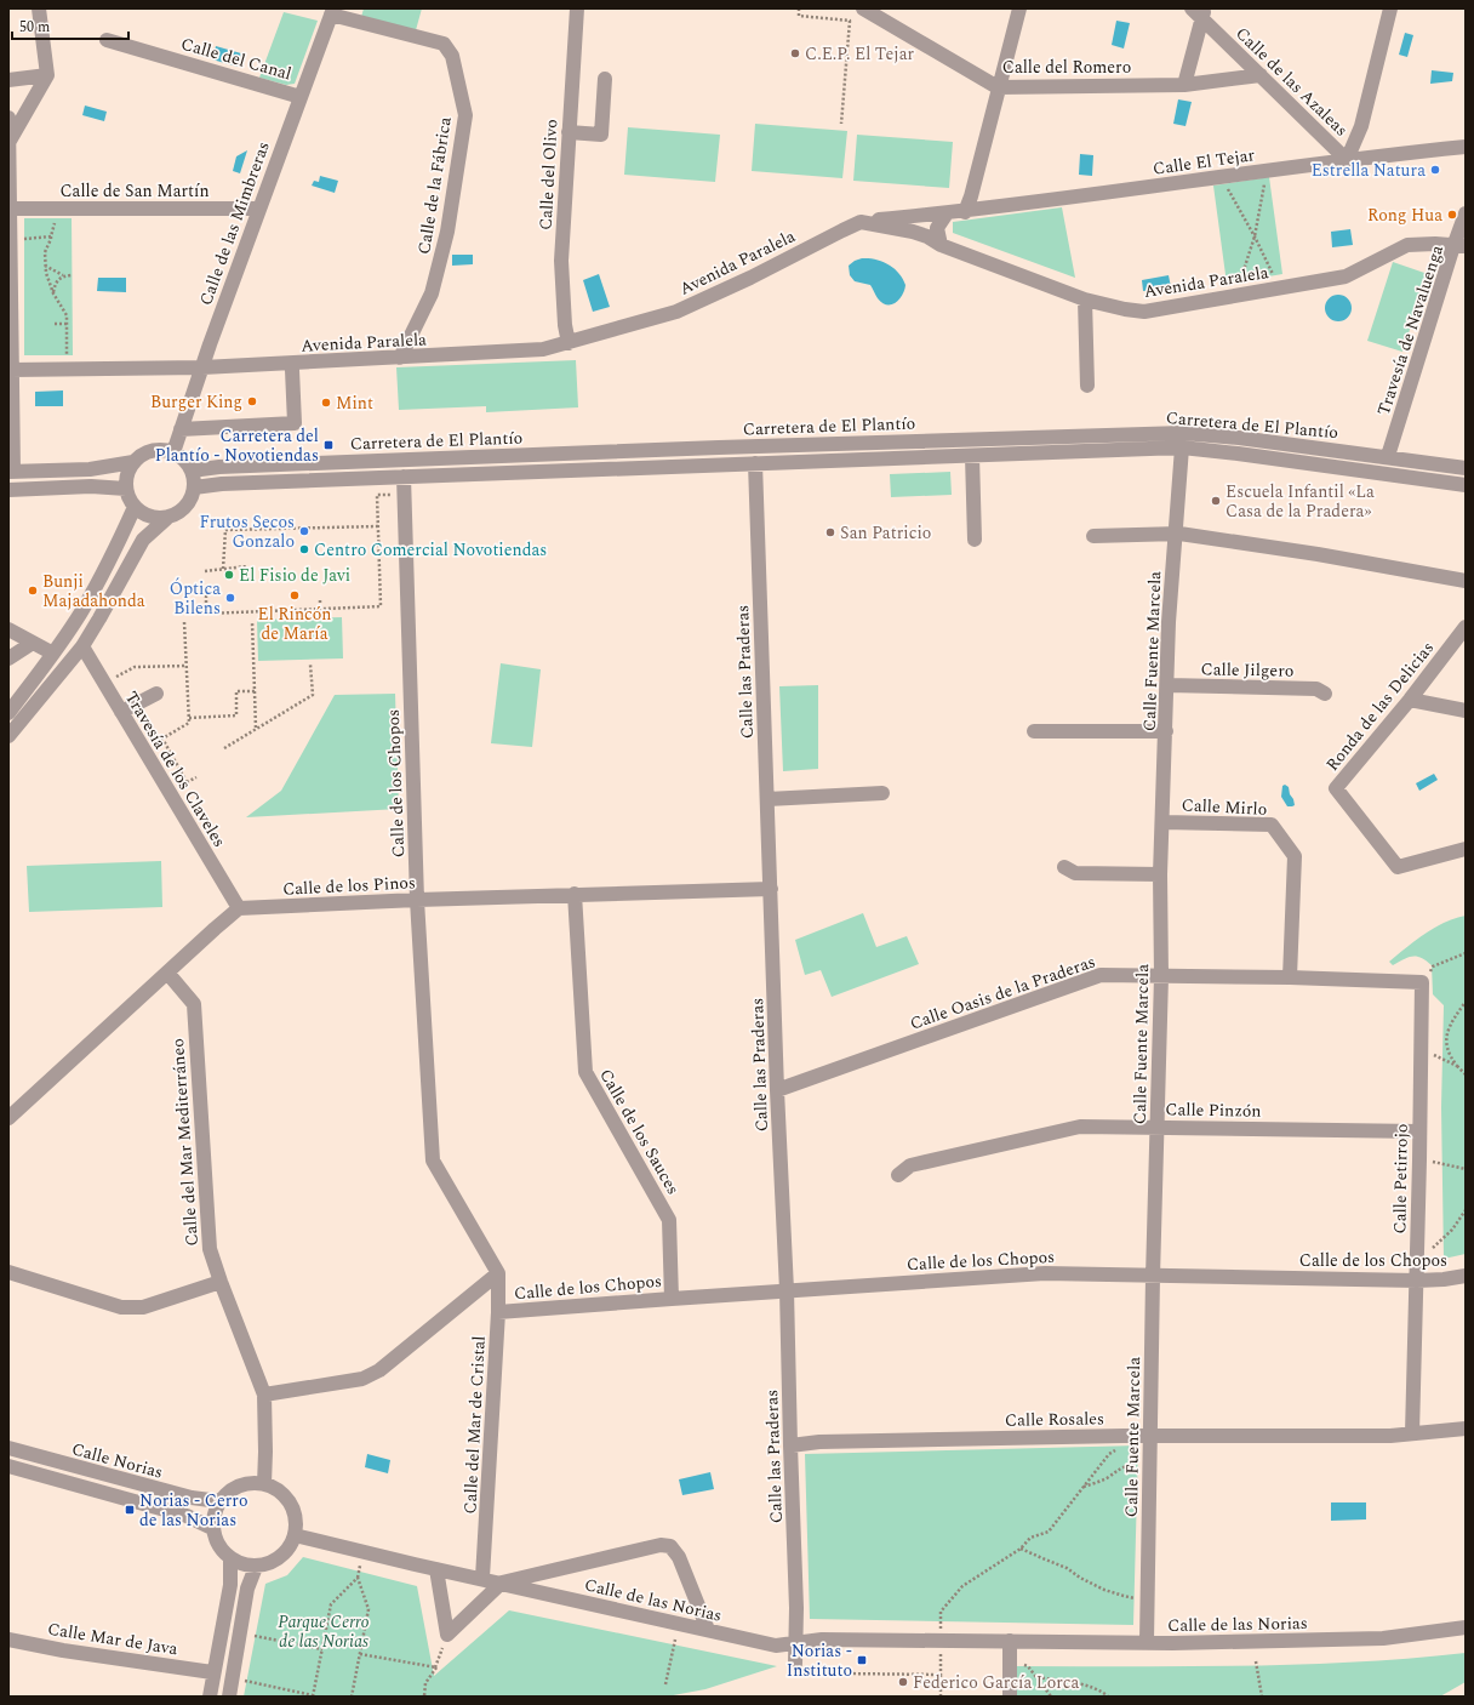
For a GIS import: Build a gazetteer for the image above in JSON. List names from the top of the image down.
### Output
{
  "streets": {
    "street": [
      "Calle del Canal",
      "Calle del Romero",
      "Calle de las Azaleas",
      "Calle El Tejar",
      "Calle del Olivo",
      "Calle de la Fábrica",
      "Calle de San Martín",
      "Calle de las Mimbreras",
      "Avenida Paralela",
      "Travesía de Navaluenga",
      "Carretera de El Plantío",
      "Calle Fuente Marcela",
      "Calle Jilgero",
      "Calle las Praderas",
      "Ronda de las Delicias",
      "Travesía de los Claveles",
      "Calle de los Chopos",
      "Calle Mirlo",
      "Calle de los Pinos",
      "Calle Oasis de la Praderas",
      "Calle Pinzón",
      "Calle de los Sauces",
      "Calle del Mar Mediterráneo",
      "Calle Petirrojo",
      "Calle Rosales",
      "Calle del Mar de Cristal",
      "Calle Norias",
      "Calle de las Norias",
      "Calle Mar de Java"
    ]
  },
  "crossings": [
    ["Calle del Canal", "Calle de las Mimbreras"],
    ["Calle del Romero", "Calle de las Azaleas"],
    ["Calle de las Azaleas", "Calle El Tejar"],
    ["Calle El Tejar", "Avenida Paralela"],
    ["Calle del Olivo", "Avenida Paralela"],
    ["Calle de la Fábrica", "Calle de las Mimbreras"],
    ["Calle de la Fábrica", "Avenida Paralela"],
    ["Calle de San Martín", "Calle de las Mimbreras"],
    ["Calle de las Mimbreras", "Avenida Paralela"],
    ["Calle de las Mimbreras", "Carretera de El Plantío"],
    ["Avenida Paralela", "Travesía de Navaluenga"],
    ["Travesía de Navaluenga", "Carretera de El Plantío"],
    ["Carretera de El Plantío", "Calle Fuente Marcela"],
    ["Carretera de El Plantío", "Calle las Praderas"],
    ["Carretera de El Plantío", "Calle de los Chopos"],
    ["Calle Fuente Marcela", "Calle Jilgero"],
    ["Calle Fuente Marcela", "Calle de los Chopos"],
    ["Calle Fuente Marcela", "Calle Mirlo"],
    ["Calle Fuente Marcela", "Calle Oasis de la Praderas"],
    ["Calle Fuente Marcela", "Calle Pinzón"],
    ["Calle Fuente Marcela", "Calle Rosales"],
    ["Calle Fuente Marcela", "Calle de las Norias"],
    ["Calle las Praderas", "Calle de los Chopos"],
    ["Calle las Praderas", "Calle de los Pinos"],
    ["Calle las Praderas", "Calle Oasis de la Praderas"],
    ["Calle las Praderas", "Calle Rosales"],
    ["Calle las Praderas", "Calle de las Norias"],
    ["Travesía de los Claveles", "Calle de los Pinos"],
    ["Calle de los Chopos", "Calle de los Pinos"],
    ["Calle de los Chopos", "Calle de los Sauces"],
    ["Calle de los Chopos", "Calle Petirrojo"],
    ["Calle de los Chopos", "Calle del Mar de Cristal"],
    ["Calle Mirlo", "Calle Oasis de la Praderas"],
    ["Calle de los Pinos", "Calle de los Sauces"],
    ["Calle Oasis de la Praderas", "Calle Petirrojo"],
    ["Calle Pinzón", "Calle Petirrojo"],
    ["Calle del Mar Mediterráneo", "Calle Norias"],
    ["Calle del Mar Mediterráneo", "Calle de las Norias"],
    ["Calle Petirrojo", "Calle Rosales"],
    ["Calle del Mar de Cristal", "Calle de las Norias"],
    ["Calle Norias", "Calle de las Norias"]
  ],
  "parks": ["Parque Cerro de las Norias"],
  "places": {
    "other": [
      "C.E.P. El Tejar",
      "Estrella Natura",
      "Rong Hua",
      "Burger King",
      "Mint",
      "Escuela Infantil «La Casa de la Pradera»",
      "Frutos Secos Gonzalo",
      "San Patricio",
      "Centro Comercial Novotiendas",
      "El Fisio de Javi",
      "Bunji Majadahonda",
      "El Rincón de María",
      "Óptica Bilens",
      "Federico García Lorca"
    ],
    "transit": ["Carretera del Plantío - Novotiendas", "Norias - Cerro de las Norias", "Norias - Instituto"]
  },
  "scale_bar": "50 m"
}
